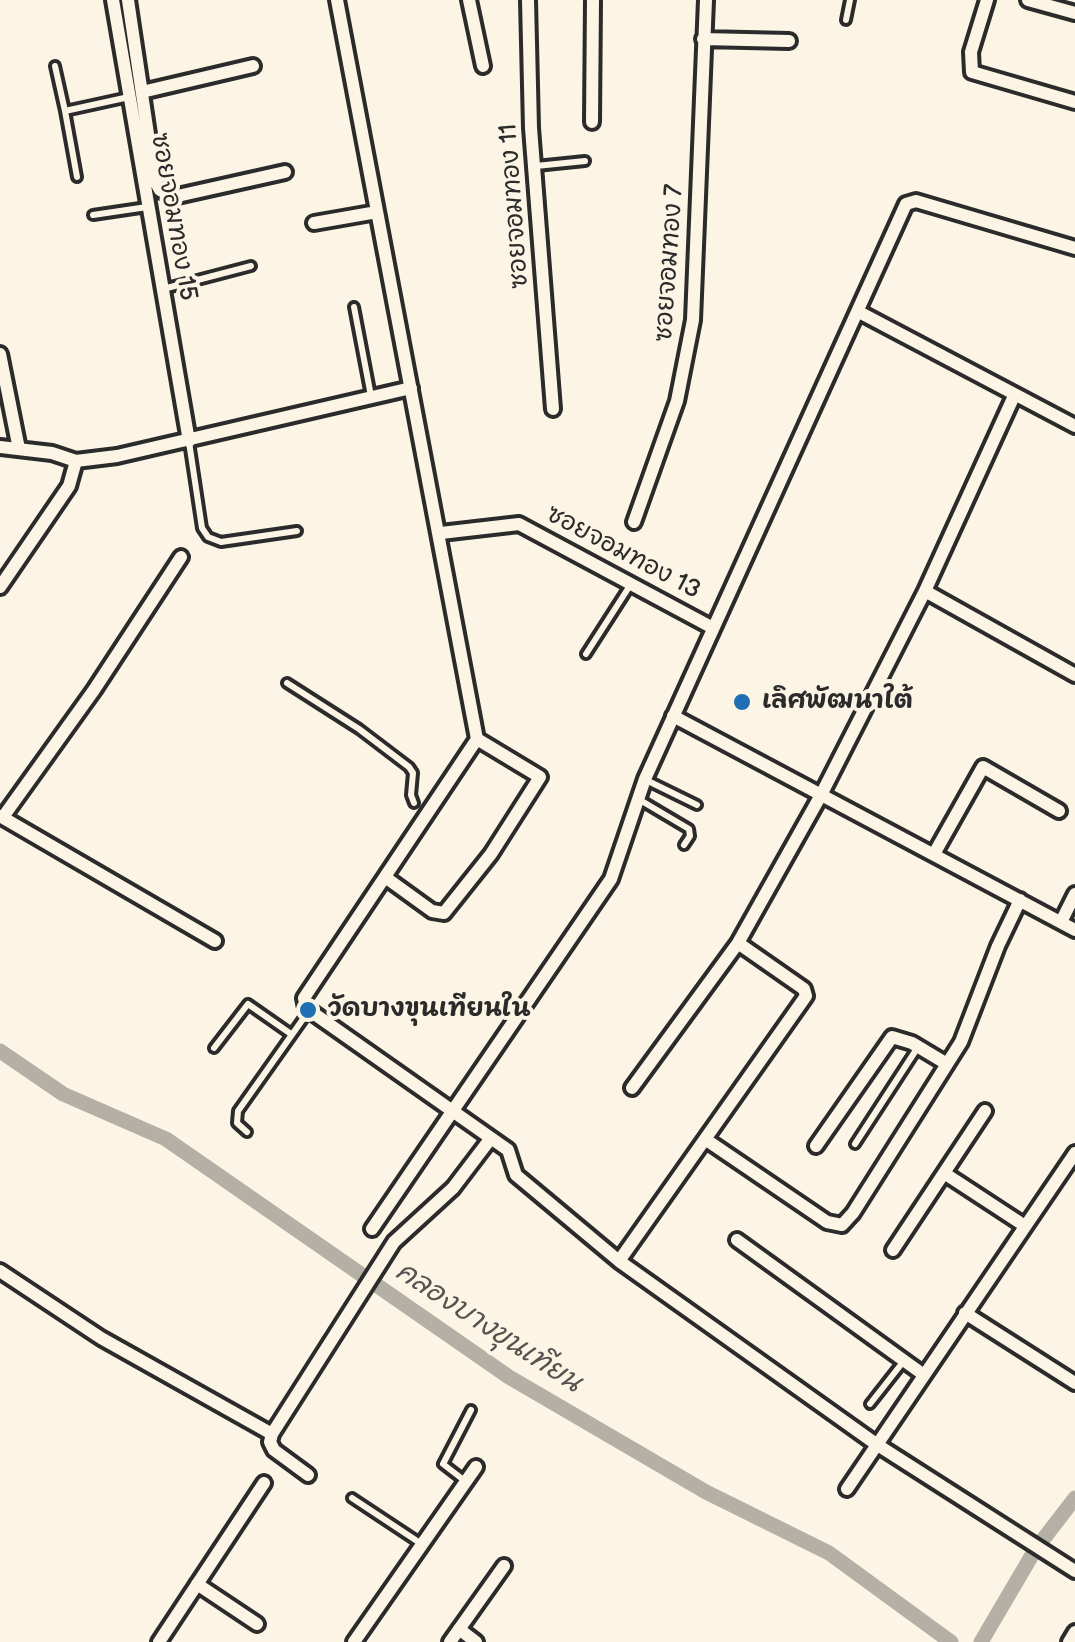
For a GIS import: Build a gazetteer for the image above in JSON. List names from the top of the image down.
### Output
{
  "streets": {
    "street": [
      "ซอยจอมทอง 11",
      "ซอยจอมทอง 15",
      "ซอยจอมทอง 7",
      "ซอยจอมทอง 13"
    ]
  },
  "water": ["คลองบางขุนเทียน"],
  "places": ["เลิศพัฒนาใต้", "วัดบางขุนเทียนใน"]
}
